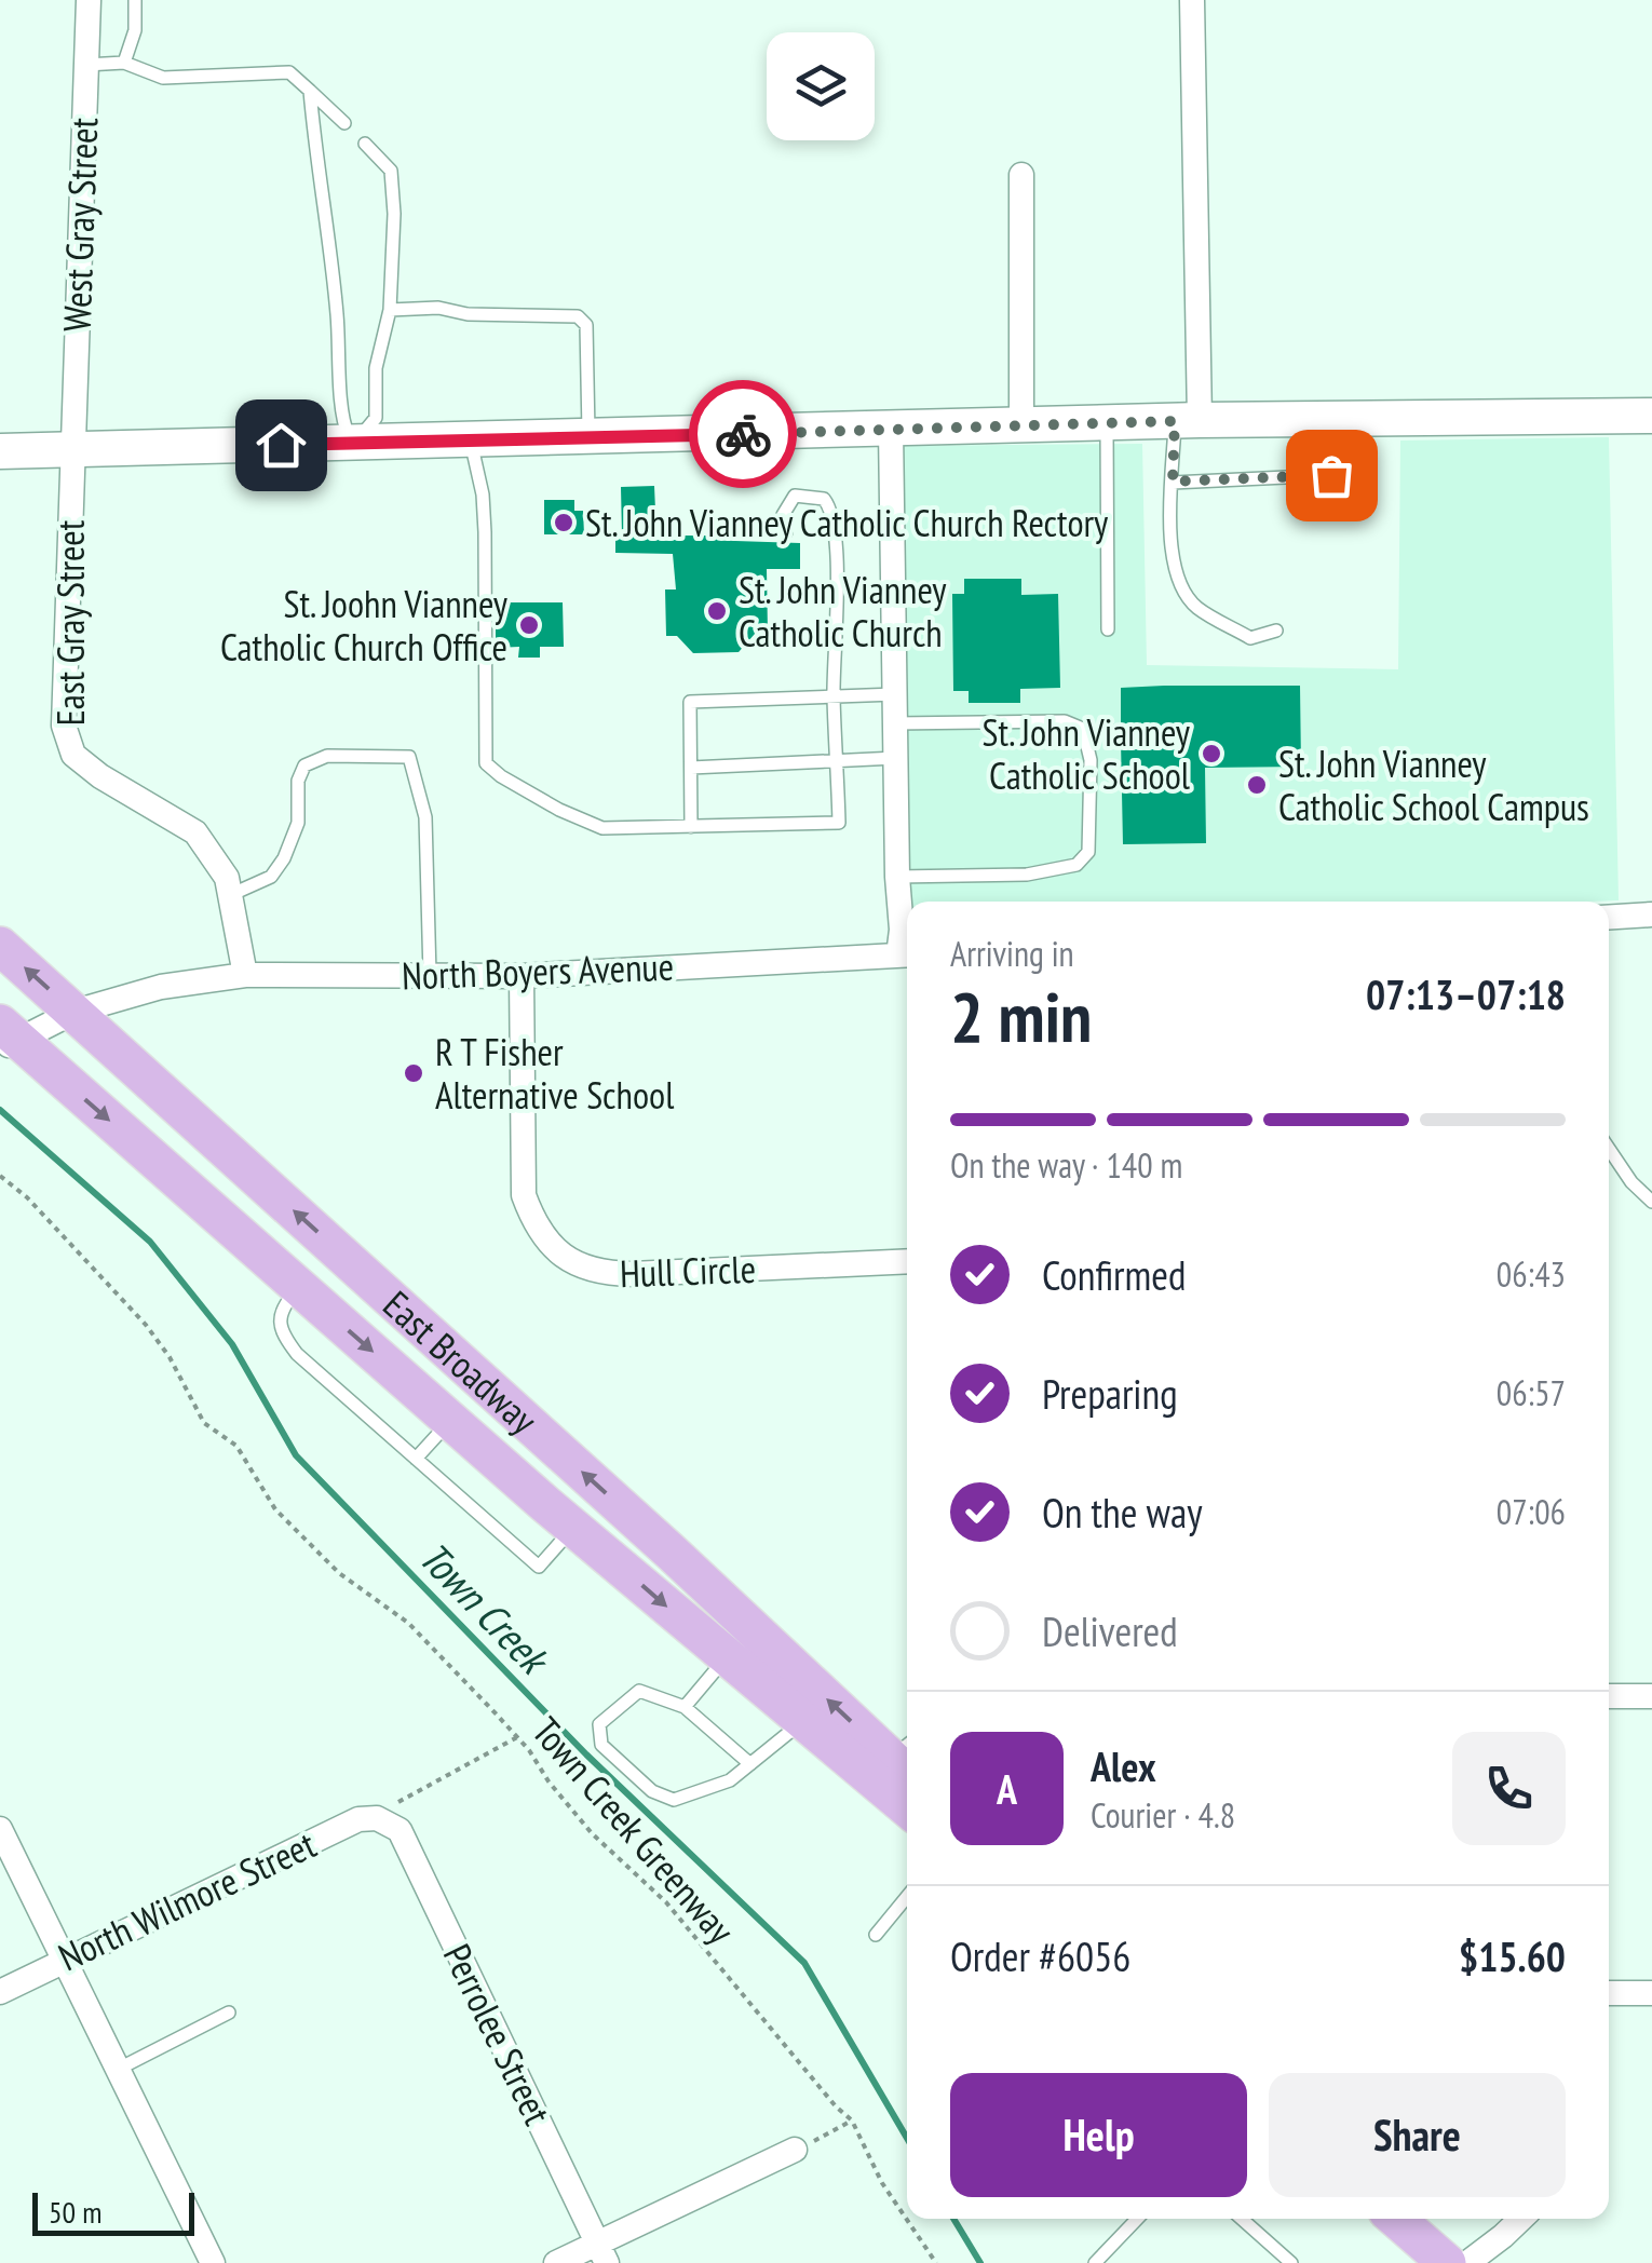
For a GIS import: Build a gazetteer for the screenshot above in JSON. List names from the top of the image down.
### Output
{
  "streets": {
    "main road": ["East Broadway"],
    "street": [
      "West Gray Street",
      "East Gray Street",
      "North Boyers Avenue",
      "Hull Circle",
      "North Wilmore Street",
      "Perrolee Street"
    ],
    "path": ["Town Creek Greenway"]
  },
  "crossings": [
    ["West Gray Street", "East Gray Street"],
    ["East Gray Street", "North Boyers Avenue"],
    ["North Boyers Avenue", "Hull Circle"],
    ["North Boyers Avenue", "East Broadway"],
    ["North Wilmore Street", "Perrolee Street"]
  ],
  "water": ["Town Creek"],
  "places": [
    "St. John Vianney Catholic Church Rectory",
    "St. John Vianney Catholic Church",
    "St. Joohn Vianney Catholic Church Office",
    "St. John Vianney Catholic School",
    "St. John Vianney Catholic School Campus",
    "R T Fisher Alternative School"
  ],
  "scale_bar": "50 m",
  "page": {
    "heading": ["2 min", "Arriving in", "07:13–07:18"],
    "panel": [
      "Alex",
      "Courier · 4.8",
      "Order #6056",
      "$15.60"
    ],
    "bar": "On the way · 140 m",
    "list": [
      ["Confirmed", "06:43"],
      ["Preparing", "06:57"],
      ["On the way", "07:06"],
      "Delivered"
    ],
    "round": "A",
    "buttons": ["Help", "Share"],
    "scale": "50 m"
  }
}
